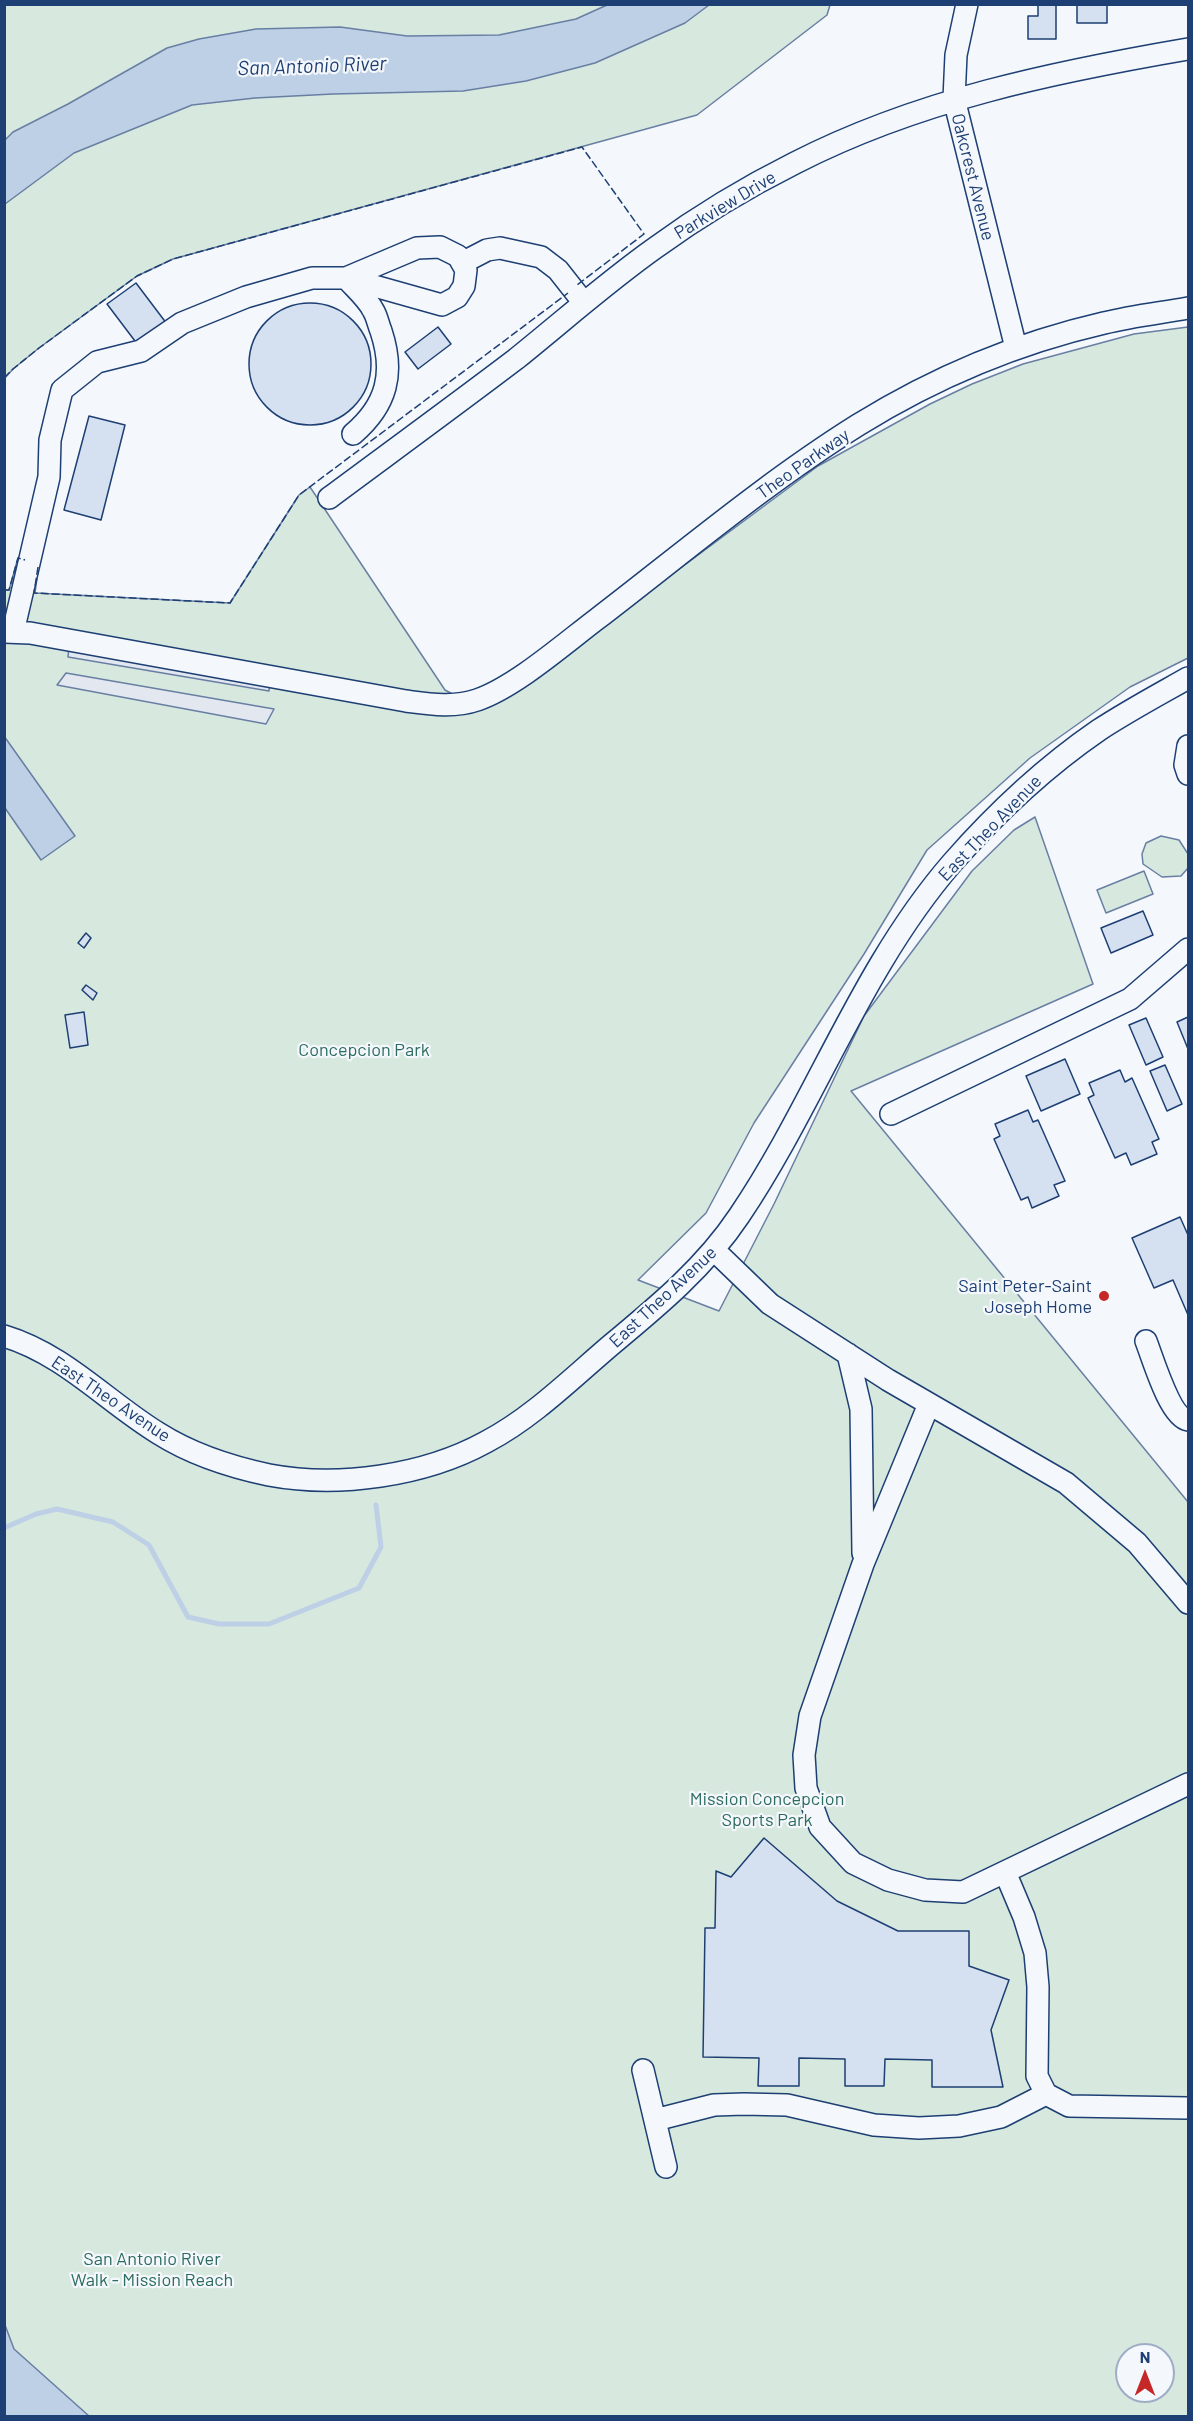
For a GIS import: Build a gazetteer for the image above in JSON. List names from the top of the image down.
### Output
{
  "streets": {
    "street": [
      "Oakcrest Avenue",
      "Parkview Drive",
      "Theo Parkway",
      "East Theo Avenue"
    ]
  },
  "crossings": [
    ["Oakcrest Avenue", "Parkview Drive"],
    ["Oakcrest Avenue", "Theo Parkway"]
  ],
  "water": ["San Antonio River"],
  "parks": ["Concepcion Park", "Mission Concepcion Sports Park", "San Antonio River Walk - Mission Reach"],
  "places": ["Saint Peter-Saint Joseph Home"],
  "north": "top"
}
